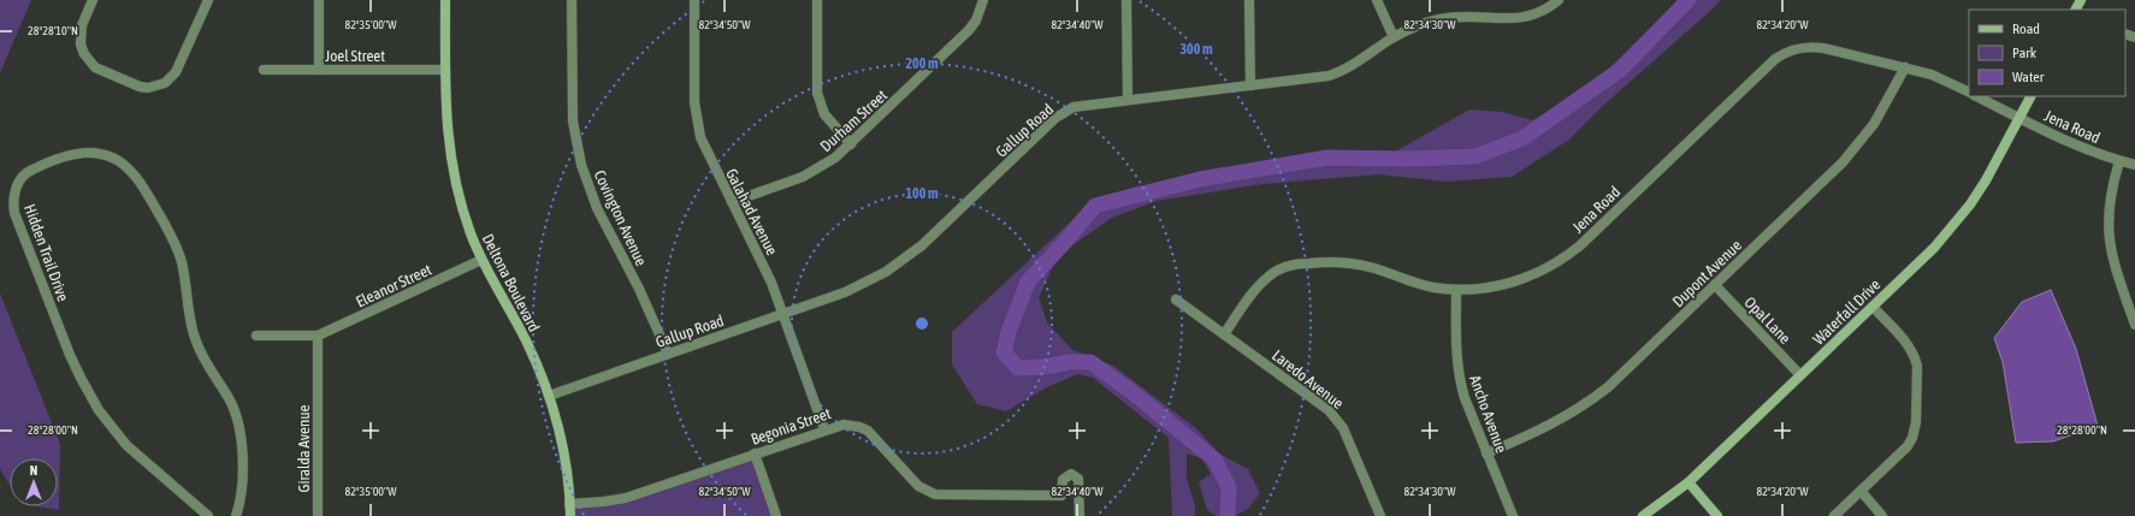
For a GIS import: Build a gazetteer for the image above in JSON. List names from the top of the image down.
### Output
{
  "streets": {
    "street": [
      "Joel Street",
      "Durham Street",
      "Jena Road",
      "Gallup Road",
      "Galahad Avenue",
      "Covington Avenue",
      "Hidden Trail Drive",
      "Dupont Avenue",
      "Deltona Boulevard",
      "Eleanor Street",
      "Waterfall Drive",
      "Opal Lane",
      "Laredo Avenue",
      "Ancho Avenue",
      "Begonia Street",
      "Giralda Avenue"
    ]
  },
  "crossings": [
    ["Joel Street", "Deltona Boulevard"],
    ["Durham Street", "Galahad Avenue"],
    ["Jena Road", "Dupont Avenue"],
    ["Jena Road", "Waterfall Drive"],
    ["Jena Road", "Laredo Avenue"],
    ["Jena Road", "Ancho Avenue"],
    ["Gallup Road", "Galahad Avenue"],
    ["Gallup Road", "Covington Avenue"],
    ["Gallup Road", "Deltona Boulevard"],
    ["Galahad Avenue", "Begonia Street"],
    ["Dupont Avenue", "Opal Lane"],
    ["Dupont Avenue", "Ancho Avenue"],
    ["Deltona Boulevard", "Eleanor Street"],
    ["Deltona Boulevard", "Begonia Street"],
    ["Eleanor Street", "Giralda Avenue"],
    ["Waterfall Drive", "Opal Lane"]
  ],
  "legend": ["Road", "Park", "Water"],
  "north": "top",
  "coordinates": [
    "82°35'00\"W",
    "82°34'50\"W",
    "82°34'40\"W",
    "82°34'30\"W",
    "82°34'20\"W",
    "28°28'10\"N",
    "28°28'00\"N"
  ],
  "rings": ["300 m", "200 m", "100 m"]
}
